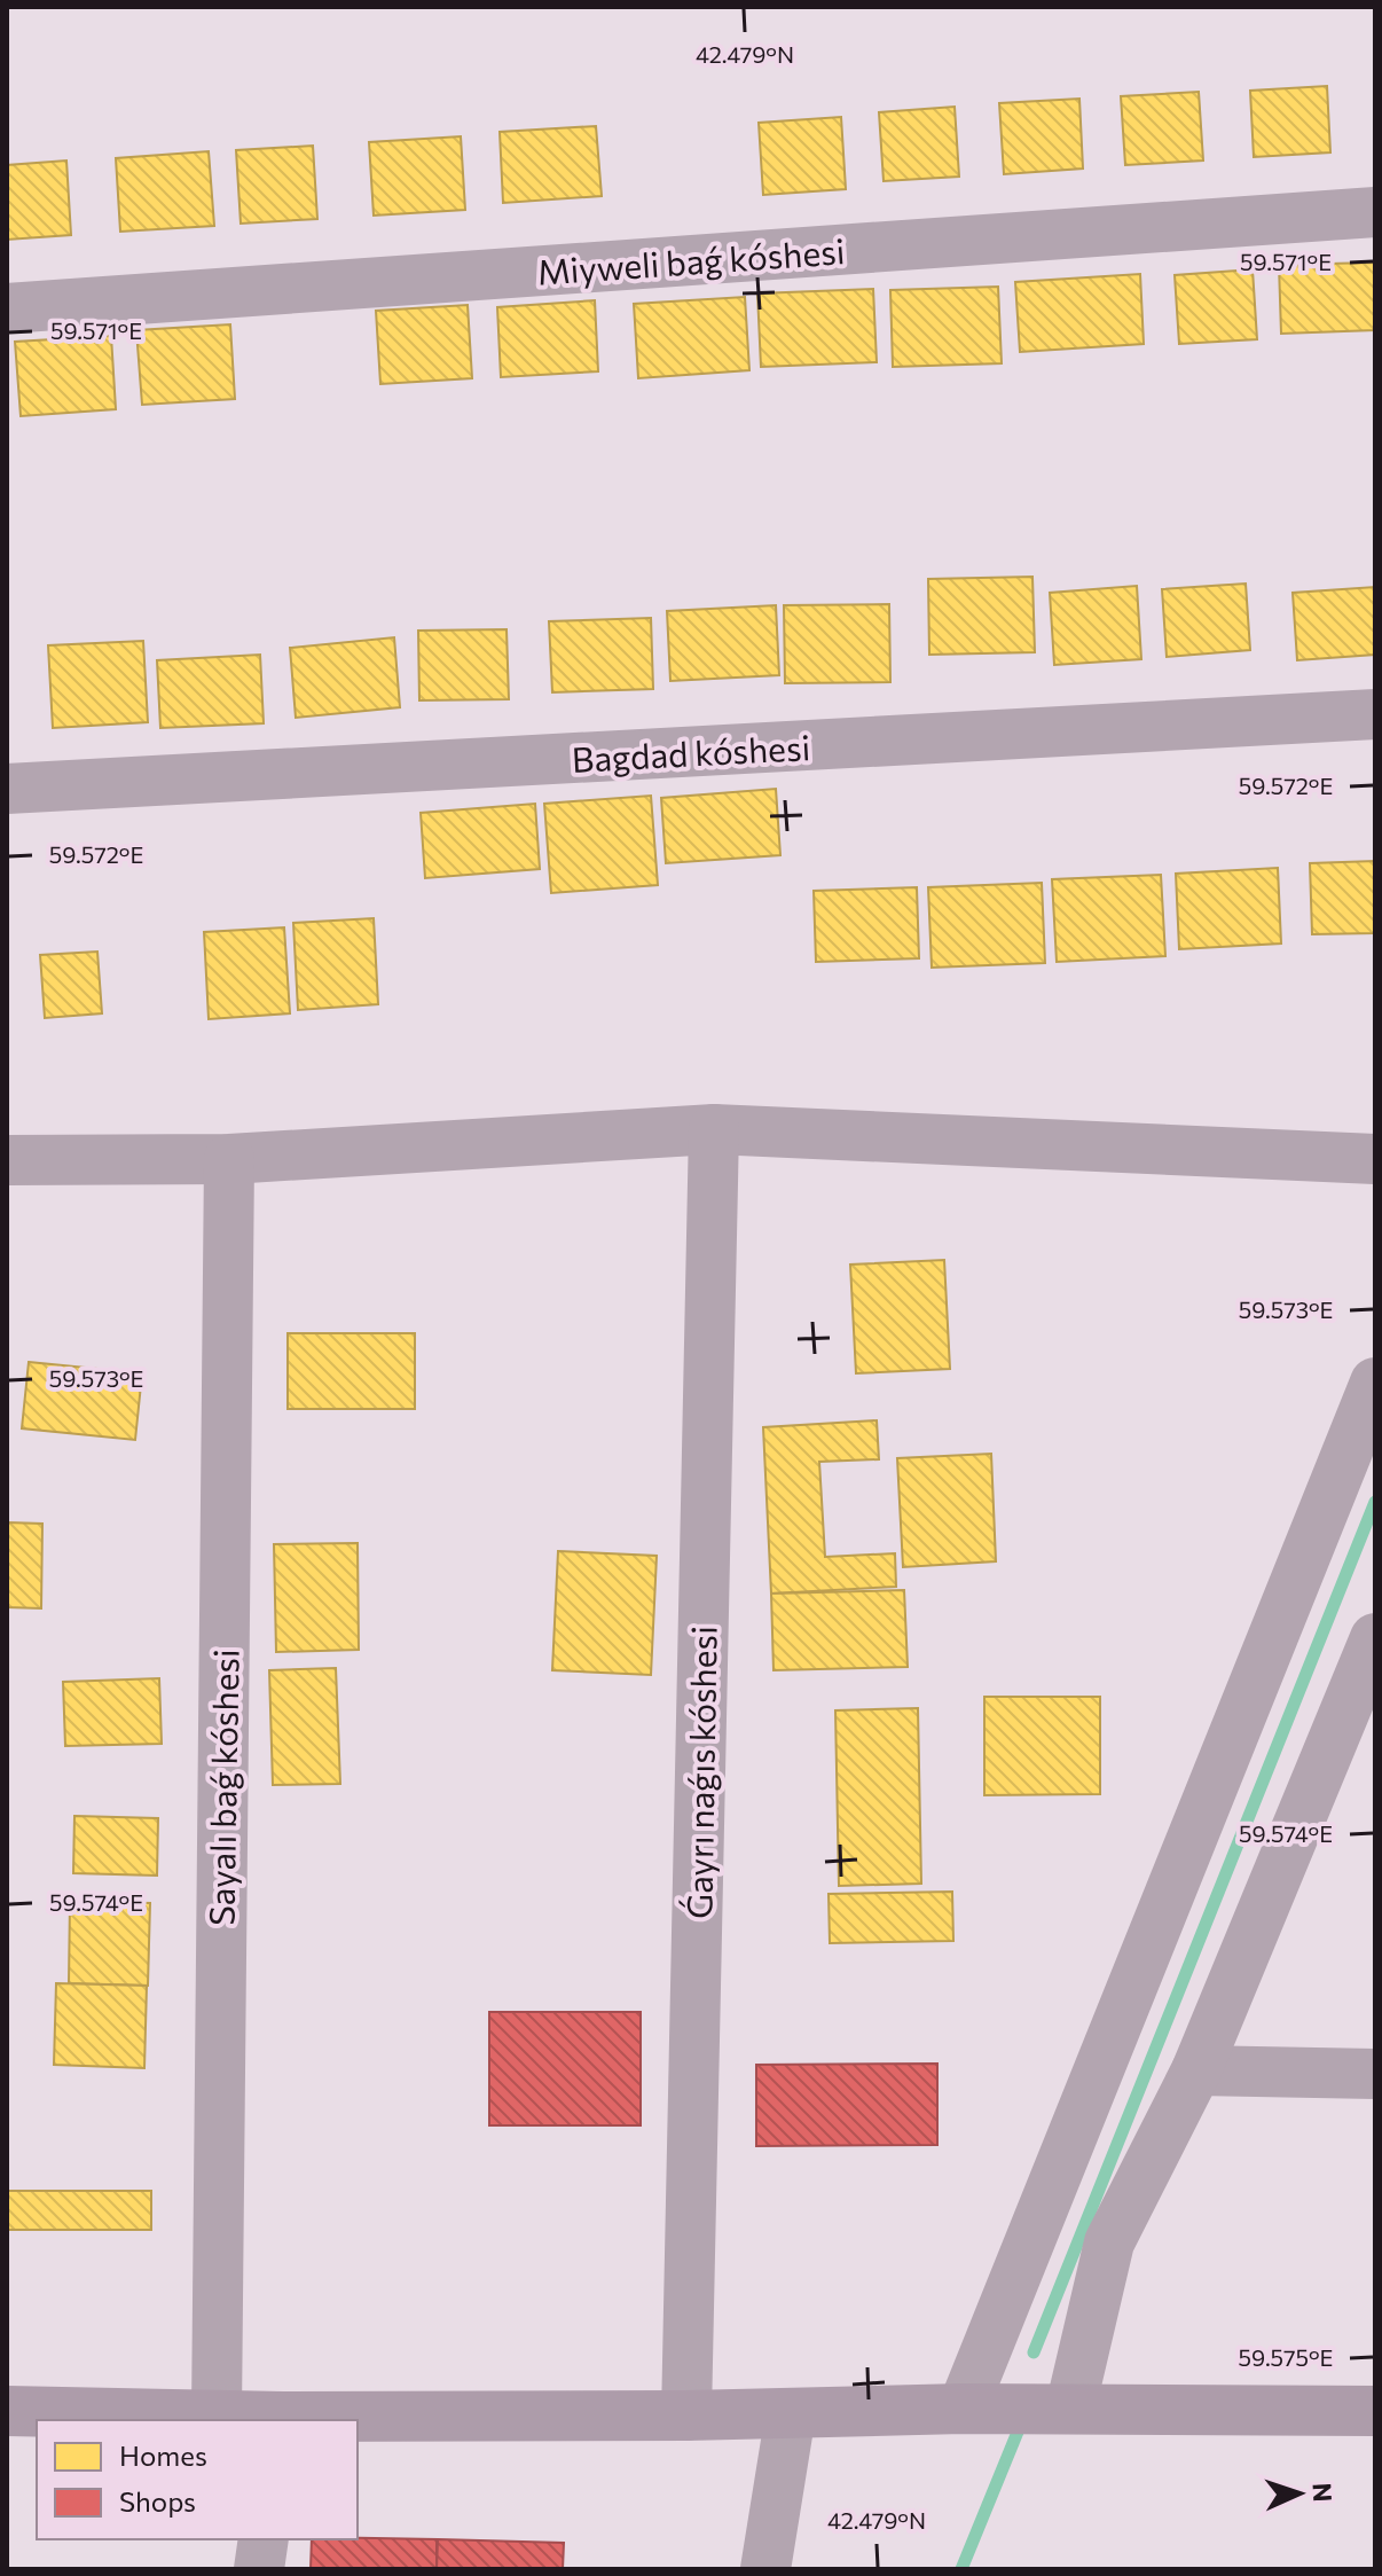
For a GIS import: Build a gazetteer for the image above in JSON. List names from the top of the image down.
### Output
{
  "streets": {
    "street": [
      "Miyweli baǵ kóshesi",
      "Bagdad kóshesi",
      "Ǵayrı naǵıs kóshesi",
      "Sayalı baǵ kóshesi"
    ]
  },
  "legend": ["Homes", "Shops"],
  "north": "right",
  "coordinates": [
    "42.479°N",
    "59.571°E",
    "59.572°E",
    "59.573°E",
    "59.574°E",
    "59.575°E"
  ]
}
